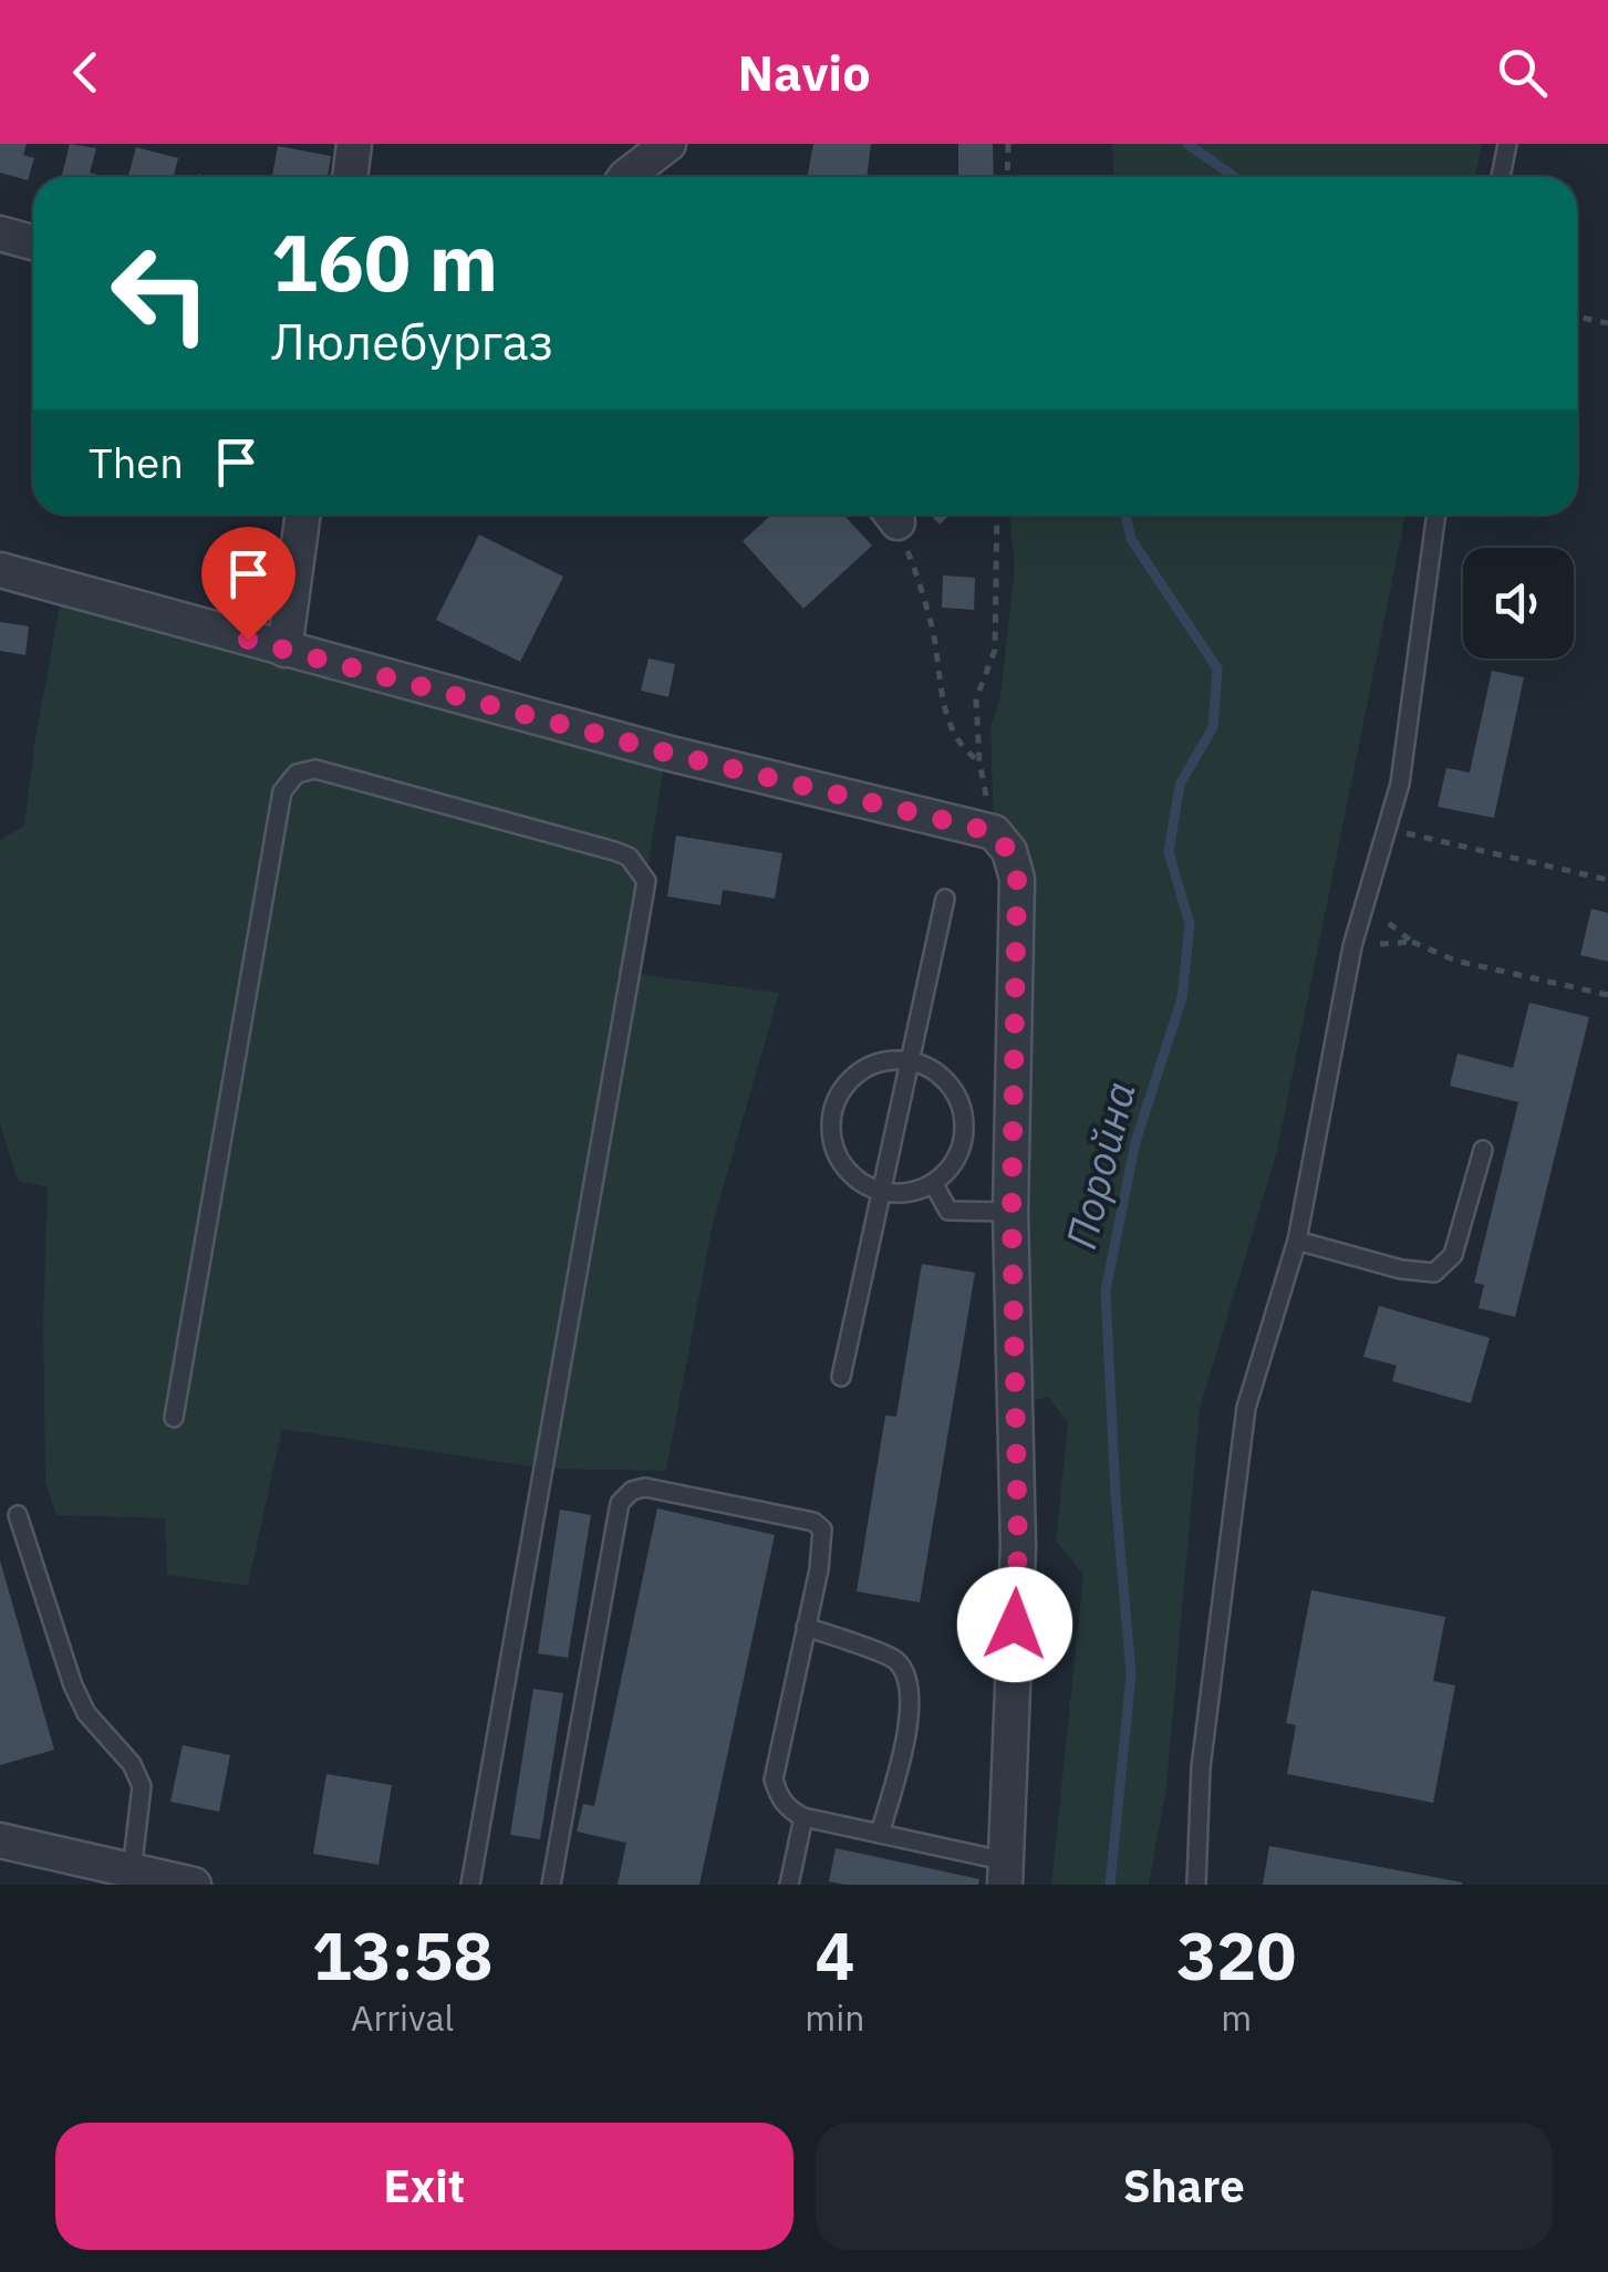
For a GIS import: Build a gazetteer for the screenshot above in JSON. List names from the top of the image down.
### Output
{
  "water": ["Поройна"],
  "page": {
    "header": "Navio",
    "turn": ["160 m", "Люлебургаз"],
    "then": "Then",
    "eta": [
      "13:58",
      "Arrival",
      "4",
      "min",
      "320",
      "m"
    ],
    "buttons": ["Exit", "Share"]
  }
}
